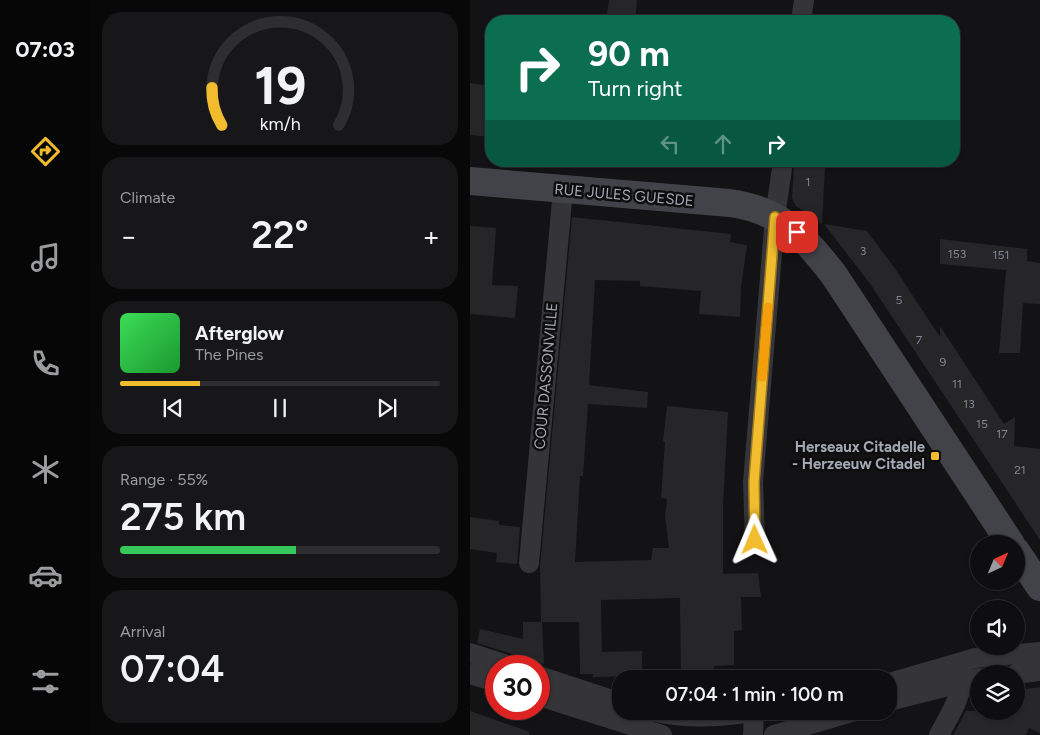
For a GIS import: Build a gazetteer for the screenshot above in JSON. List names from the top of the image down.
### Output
{
  "streets": {
    "main road": ["RUE JULES GUESDE"],
    "street": ["COUR DASSONVILLE"]
  },
  "crossings": [
    ["RUE JULES GUESDE", "COUR DASSONVILLE"]
  ],
  "places": {
    "transit": ["Herseaux Citadelle - Herzeeuw Citadel"]
  },
  "house_numbers": [
    "1",
    "3",
    "153",
    "151",
    "5",
    "7",
    "9",
    "11",
    "13",
    "15",
    "17",
    "21"
  ],
  "north": "top right",
  "page": {
    "tabs": "07:03",
    "turn": ["90 m", "Turn right"],
    "tile": [
      "Climate",
      ["Range · 55%", "275 km"],
      ["Arrival", "07:04"]
    ],
    "heat": ["−", "22°", "+"],
    "song": ["Afterglow", "The Pines"],
    "limit": "30",
    "trip": "07:04 · 1 min · 100 m",
    "gauge": ["19", "km/h"]
  }
}
